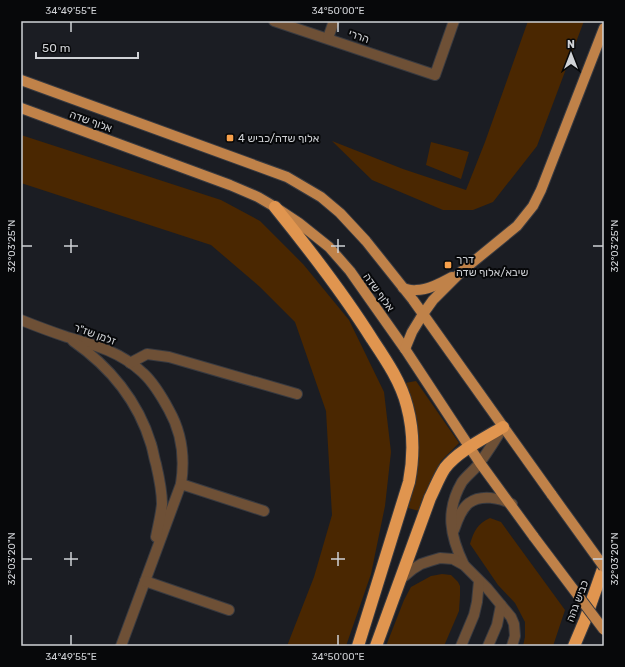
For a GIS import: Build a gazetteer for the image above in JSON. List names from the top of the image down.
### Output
{
  "streets": {
    "highway": ["כביש גהה"],
    "main road": ["אלוף שדה"],
    "street": ["הררי", "זלמן שז\"ר"]
  },
  "crossings": [
    ["אלוף שדה", "כביש גהה"]
  ],
  "places": {
    "transit": ["אלוף שדה/כביש 4", "דרך שיבא/אלוף שדה"]
  },
  "scale_bar": "50 m",
  "north": "top",
  "coordinates": [
    "34°49'55\"E",
    "34°50'00\"E",
    "32°03'25\"N",
    "32°03'20\"N"
  ]
}
